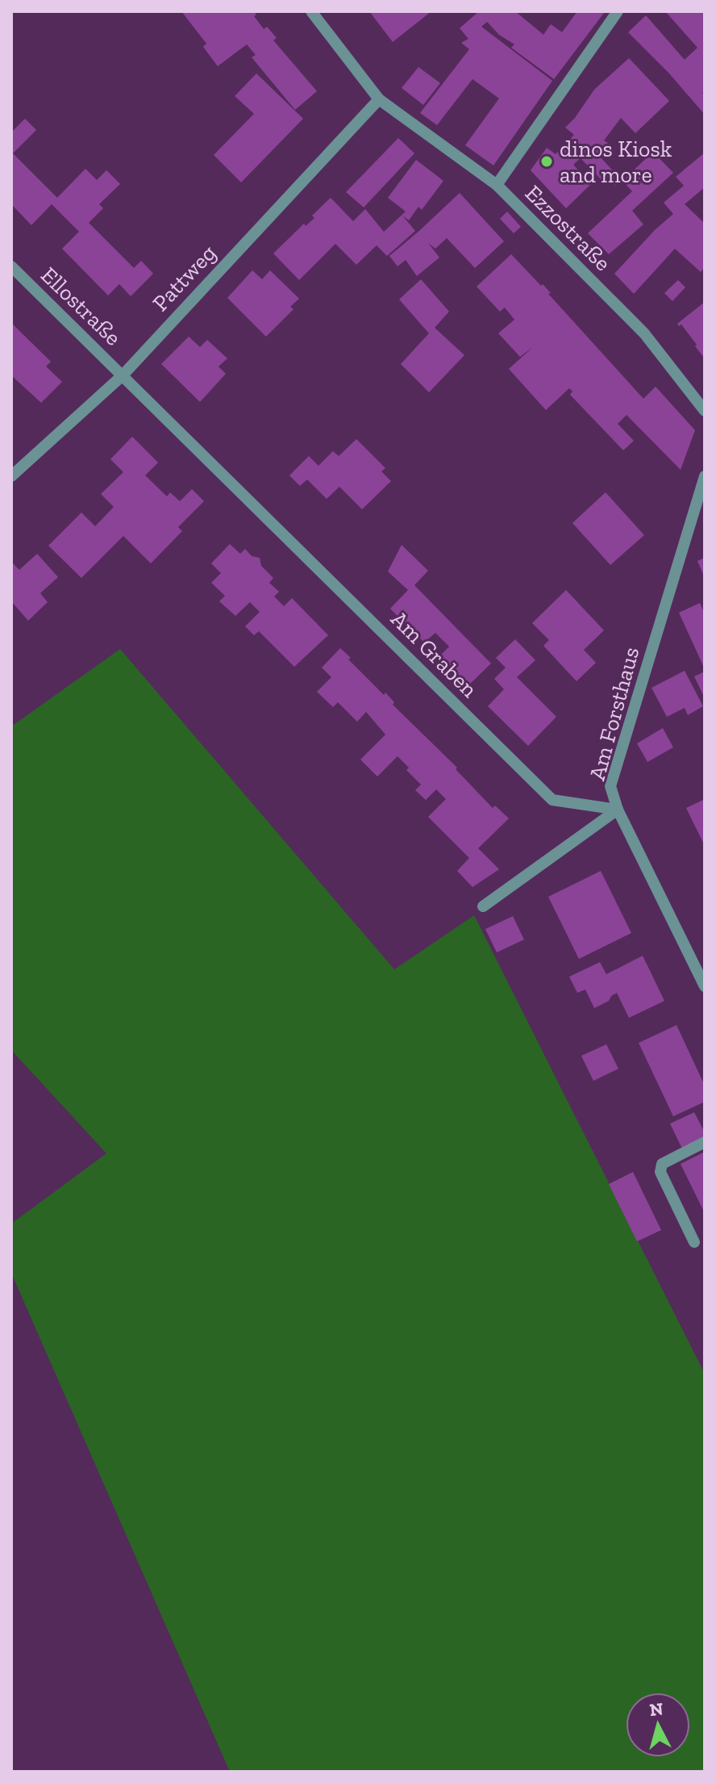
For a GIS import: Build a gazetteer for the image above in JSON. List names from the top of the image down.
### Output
{
  "streets": {
    "street": [
      "Ezzostraße",
      "Pattweg",
      "Ellostraße",
      "Am Graben",
      "Am Forsthaus"
    ]
  },
  "crossings": [
    ["Ezzostraße", "Pattweg"],
    ["Pattweg", "Ellostraße"],
    ["Pattweg", "Am Graben"],
    ["Ellostraße", "Am Graben"],
    ["Am Graben", "Am Forsthaus"]
  ],
  "places": ["dinos Kiosk and more"],
  "north": "top"
}
